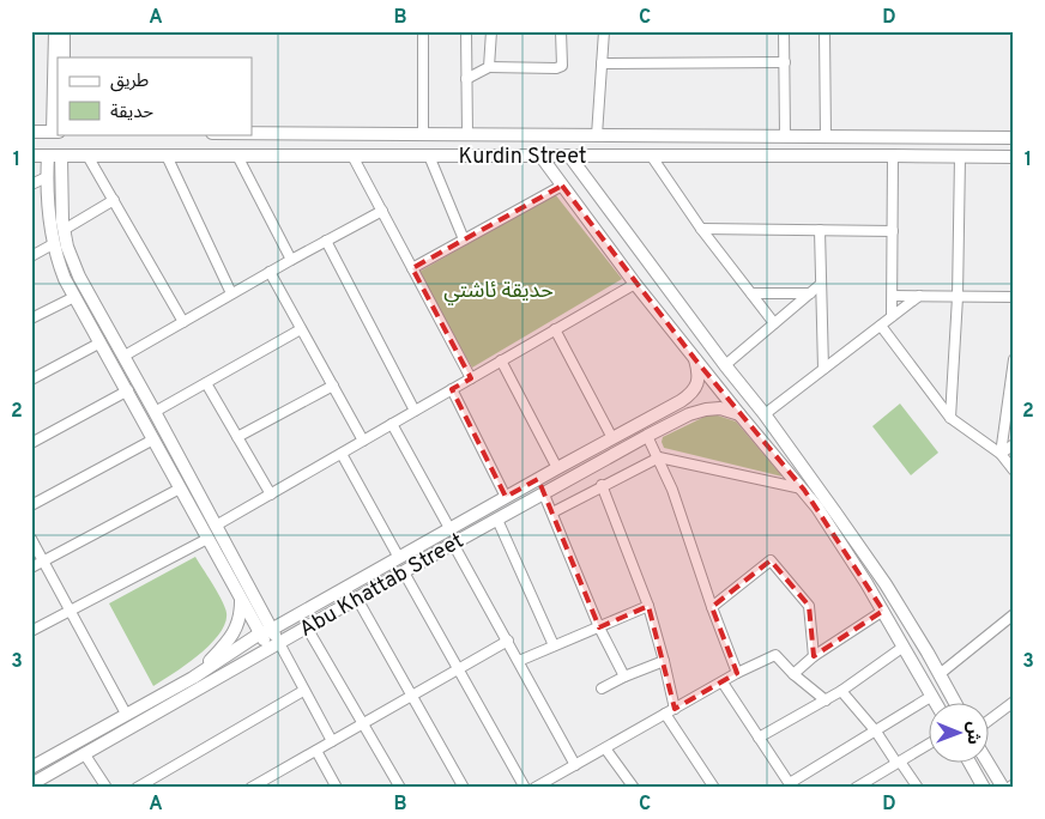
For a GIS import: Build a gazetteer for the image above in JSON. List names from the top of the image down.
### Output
{
  "streets": {
    "main road": ["Kurdin Street", "Abu Khattab Street"]
  },
  "parks": ["حديقة ئاشتي"],
  "legend": ["طريق", "حديقة"],
  "north": "right",
  "grid": {
    "columns": [
      "A",
      "B",
      "C",
      "D"
    ],
    "rows": ["1", "2", "3"]
  }
}
